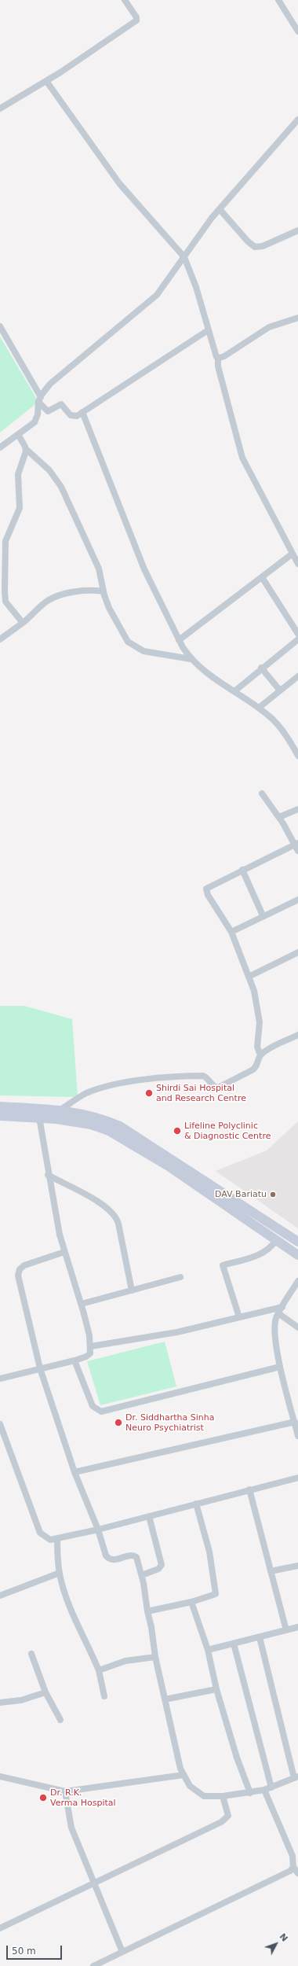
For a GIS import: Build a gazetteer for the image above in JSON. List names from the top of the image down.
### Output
{
  "places": [
    "Shirdi Sai Hospital and Research Centre",
    "Lifeline Polyclinic & Diagnostic Centre",
    "DAV Bariatu",
    "Dr. Siddhartha Sinha Neuro Psychiatrist",
    "Dr. R.K. Verma Hospital"
  ],
  "scale_bar": "50 m",
  "north": "top right"
}
